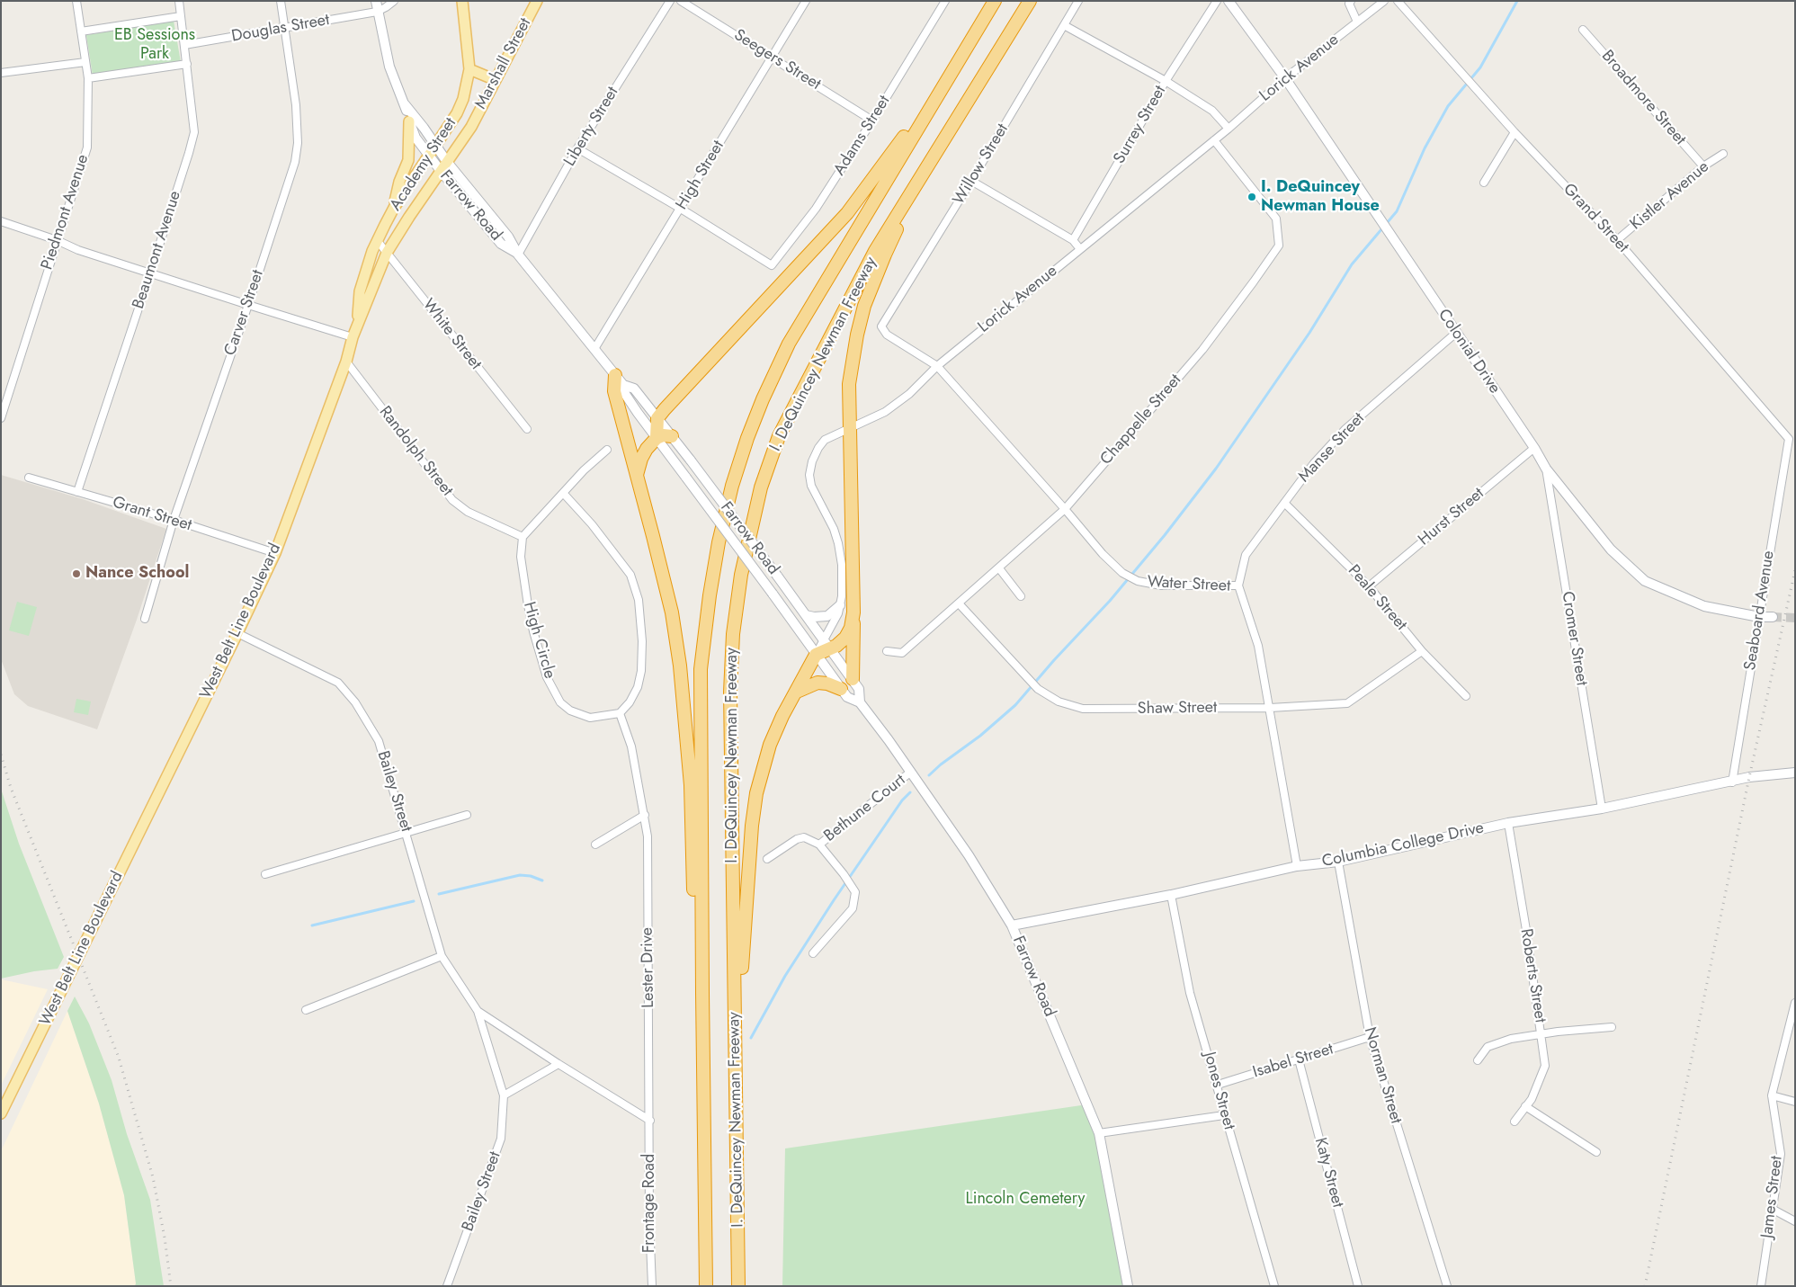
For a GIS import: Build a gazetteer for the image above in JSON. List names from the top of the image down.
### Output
{
  "streets": {
    "highway": ["I. DeQuincey Newman Freeway"],
    "main road": [
      "Marshall Street",
      "Academy Street",
      "Farrow Road",
      "Colonial Drive",
      "West Belt Line Boulevard",
      "Columbia College Drive"
    ],
    "street": [
      "Douglas Street",
      "Seegers Street",
      "Lorick Avenue",
      "Broadmore Street",
      "Surrey Street",
      "Liberty Street",
      "Adams Street",
      "Willow Street",
      "High Street",
      "Kistler Avenue",
      "Piedmont Avenue",
      "Grand Street",
      "Beaumont Avenue",
      "Carver Street",
      "White Street",
      "Chappelle Street",
      "Manse Street",
      "Randolph Street",
      "Grant Street",
      "Hurst Street",
      "Water Street",
      "Peale Street",
      "Seaboard Avenue",
      "Cromer Street",
      "High Circle",
      "Shaw Street",
      "Bailey Street",
      "Bethune Court",
      "Lester Drive",
      "Roberts Street",
      "Isabel Street",
      "Norman Street",
      "Jones Street",
      "Katy Street",
      "James Street",
      "Frontage Road"
    ]
  },
  "crossings": [
    ["Douglas Street", "Farrow Road"],
    ["Douglas Street", "Beaumont Avenue"],
    ["Douglas Street", "Carver Street"],
    ["Seegers Street", "Adams Street"],
    ["Seegers Street", "High Street"],
    ["Marshall Street", "West Belt Line Boulevard"],
    ["Lorick Avenue", "Farrow Road"],
    ["Lorick Avenue", "Colonial Drive"],
    ["Lorick Avenue", "Chappelle Street"],
    ["Lorick Avenue", "Water Street"],
    ["Broadmore Street", "Kistler Avenue"],
    ["Liberty Street", "Farrow Road"],
    ["Adams Street", "High Street"],
    ["Academy Street", "Farrow Road"],
    ["Academy Street", "White Street"],
    ["Academy Street", "West Belt Line Boulevard"],
    ["Willow Street", "Water Street"],
    ["High Street", "Farrow Road"],
    ["Kistler Avenue", "Grand Street"],
    ["Farrow Road", "West Belt Line Boulevard"],
    ["Farrow Road", "Bethune Court"],
    ["Farrow Road", "Columbia College Drive"],
    ["Grand Street", "Seaboard Avenue"],
    ["Beaumont Avenue", "Grant Street"],
    ["Carver Street", "Grant Street"],
    ["White Street", "West Belt Line Boulevard"],
    ["Colonial Drive", "Manse Street"],
    ["Colonial Drive", "Hurst Street"],
    ["Colonial Drive", "Seaboard Avenue"],
    ["Colonial Drive", "Cromer Street"],
    ["Chappelle Street", "Water Street"],
    ["Chappelle Street", "Shaw Street"],
    ["Manse Street", "Water Street"],
    ["Manse Street", "Peale Street"],
    ["Randolph Street", "West Belt Line Boulevard"],
    ["Randolph Street", "High Circle"],
    ["Grant Street", "West Belt Line Boulevard"],
    ["Hurst Street", "Peale Street"],
    ["Water Street", "Shaw Street"],
    ["Water Street", "Columbia College Drive"],
    ["Peale Street", "Shaw Street"],
    ["Seaboard Avenue", "Columbia College Drive"],
    ["West Belt Line Boulevard", "Bailey Street"],
    ["Cromer Street", "Columbia College Drive"],
    ["Bailey Street", "Lester Drive"],
    ["Bailey Street", "Frontage Road"],
    ["Columbia College Drive", "Roberts Street"],
    ["Columbia College Drive", "Norman Street"],
    ["Columbia College Drive", "Jones Street"],
    ["Lester Drive", "Frontage Road"],
    ["Isabel Street", "Norman Street"],
    ["Isabel Street", "Jones Street"],
    ["Isabel Street", "Katy Street"]
  ],
  "parks": ["EB Sessions Park", "Lincoln Cemetery"],
  "places": ["I. DeQuincey Newman House", "Nance School"]
}
